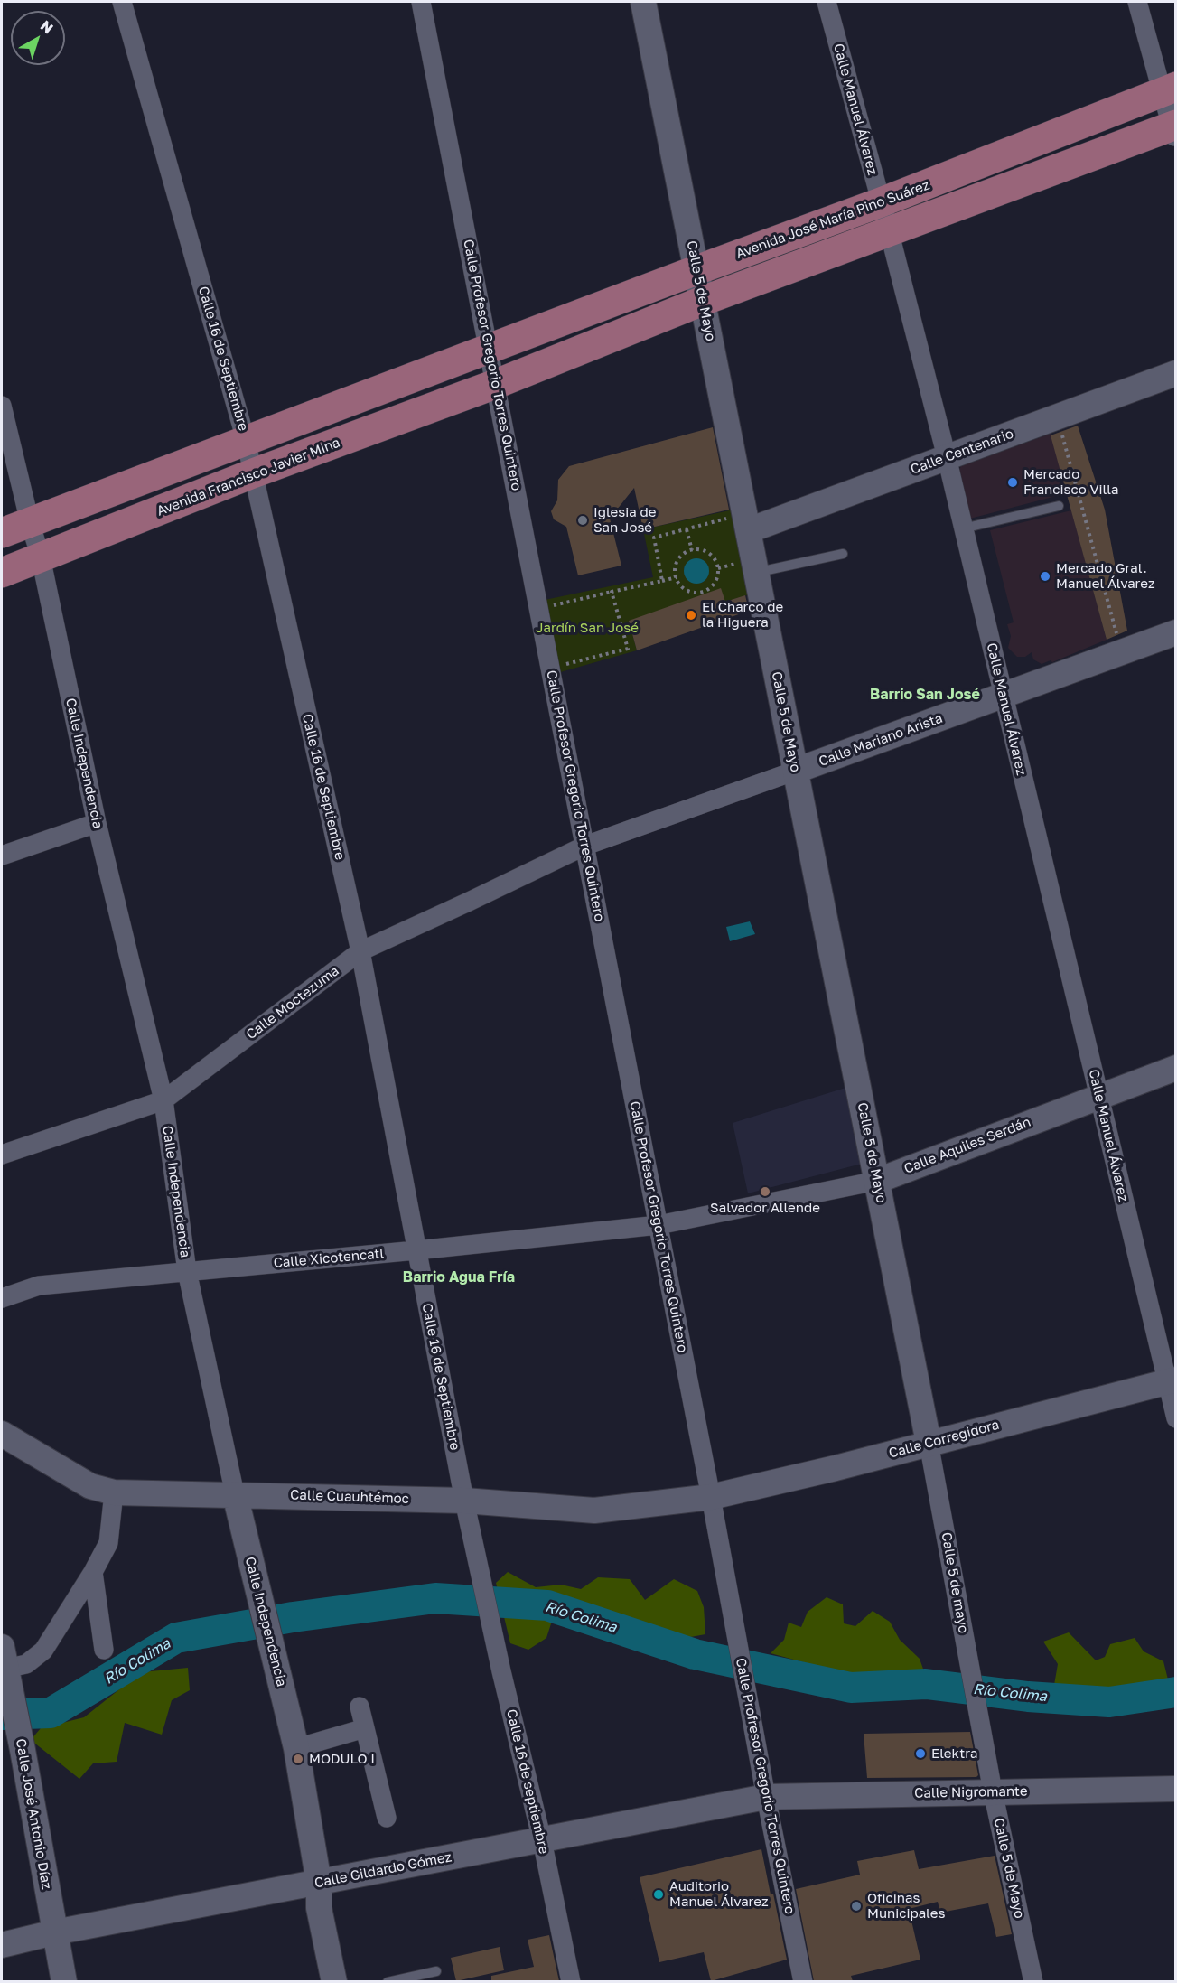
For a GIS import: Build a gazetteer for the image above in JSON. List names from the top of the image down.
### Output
{
  "streets": {
    "main road": ["Avenida José María Pino Suárez", "Avenida Francisco Javier Mina"],
    "street": [
      "Calle Manuel Álvarez",
      "Calle 5 de Mayo",
      "Calle 16 de Septiembre",
      "Calle Profesor Gregorio Torres Quintero",
      "Calle Centenario",
      "Calle Mariano Arista",
      "Calle Independencia",
      "Calle Moctezuma",
      "Calle Aquiles Serdán",
      "Calle Xicotencatl",
      "Calle Corregidora",
      "Calle Cuauhtémoc",
      "Calle 5 de mayo",
      "Calle 16 de septiembre",
      "Calle Profresor Gregorio Torres Quintero",
      "Calle Nigromante",
      "Calle José Antonio Díaz",
      "Calle Gildardo Gómez"
    ]
  },
  "crossings": [
    ["Calle Manuel Álvarez", "Avenida José María Pino Suárez"],
    ["Calle Manuel Álvarez", "Calle Centenario"],
    ["Calle Manuel Álvarez", "Calle Mariano Arista"],
    ["Calle Manuel Álvarez", "Calle Aquiles Serdán"],
    ["Calle Manuel Álvarez", "Calle Corregidora"],
    ["Avenida José María Pino Suárez", "Calle 5 de Mayo"],
    ["Avenida José María Pino Suárez", "Calle Profesor Gregorio Torres Quintero"],
    ["Calle 5 de Mayo", "Calle Centenario"],
    ["Calle 5 de Mayo", "Calle Mariano Arista"],
    ["Calle 5 de Mayo", "Calle Aquiles Serdán"],
    ["Calle 5 de Mayo", "Calle Corregidora"],
    ["Calle 5 de Mayo", "Calle 5 de mayo"],
    ["Calle 5 de Mayo", "Calle Nigromante"],
    ["Calle 16 de Septiembre", "Avenida Francisco Javier Mina"],
    ["Calle 16 de Septiembre", "Calle Moctezuma"],
    ["Calle 16 de Septiembre", "Calle Xicotencatl"],
    ["Calle 16 de Septiembre", "Calle Cuauhtémoc"],
    ["Calle 16 de Septiembre", "Calle 16 de septiembre"],
    ["Calle Profesor Gregorio Torres Quintero", "Avenida Francisco Javier Mina"],
    ["Calle Profesor Gregorio Torres Quintero", "Calle Mariano Arista"],
    ["Calle Profesor Gregorio Torres Quintero", "Calle Moctezuma"],
    ["Calle Profesor Gregorio Torres Quintero", "Calle Aquiles Serdán"],
    ["Calle Profesor Gregorio Torres Quintero", "Calle Xicotencatl"],
    ["Calle Profesor Gregorio Torres Quintero", "Calle Corregidora"],
    ["Calle Profesor Gregorio Torres Quintero", "Calle Cuauhtémoc"],
    ["Calle Profesor Gregorio Torres Quintero", "Calle Profresor Gregorio Torres Quintero"],
    ["Avenida Francisco Javier Mina", "Calle Independencia"],
    ["Calle Mariano Arista", "Calle Moctezuma"],
    ["Calle Independencia", "Calle Moctezuma"],
    ["Calle Independencia", "Calle Xicotencatl"],
    ["Calle Independencia", "Calle Cuauhtémoc"],
    ["Calle Independencia", "Calle Gildardo Gómez"],
    ["Calle Aquiles Serdán", "Calle Xicotencatl"],
    ["Calle Corregidora", "Calle Cuauhtémoc"],
    ["Calle Corregidora", "Calle 5 de mayo"],
    ["Calle 16 de septiembre", "Calle Gildardo Gómez"],
    ["Calle Profresor Gregorio Torres Quintero", "Calle Nigromante"],
    ["Calle Profresor Gregorio Torres Quintero", "Calle Gildardo Gómez"],
    ["Calle Nigromante", "Calle Gildardo Gómez"],
    ["Calle José Antonio Díaz", "Calle Gildardo Gómez"]
  ],
  "districts": ["Barrio San José", "Barrio Agua Fría"],
  "water": ["Río Colima"],
  "parks": ["Jardín San José"],
  "places": [
    "Mercado Francisco Villa",
    "Iglesia de San José",
    "Mercado Gral. Manuel Álvarez",
    "El Charco de la Higuera",
    "Salvador Allende",
    "Elektra",
    "MODULO I",
    "Auditorio Manuel Álvarez",
    "Oficinas Municipales"
  ],
  "north": "top right"
}
